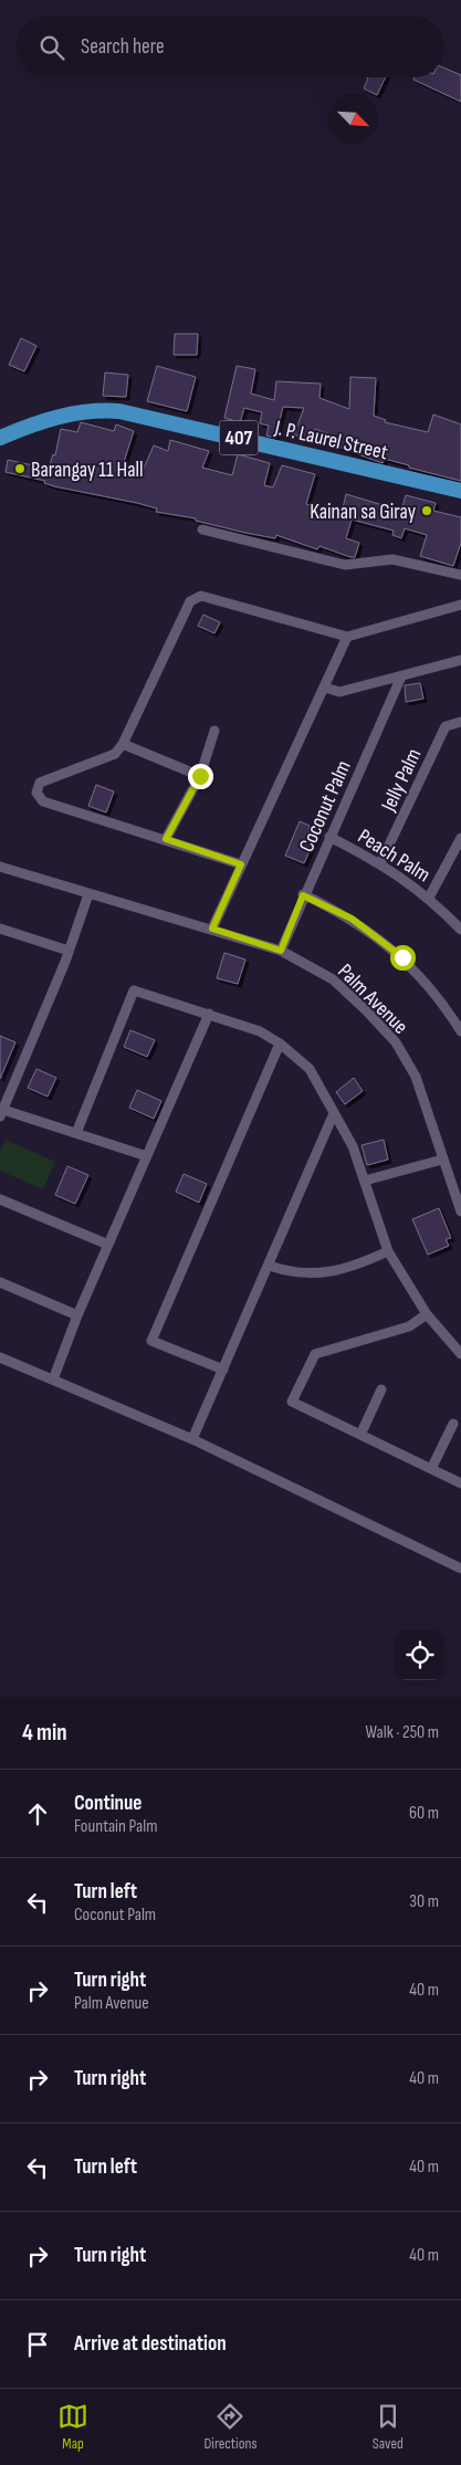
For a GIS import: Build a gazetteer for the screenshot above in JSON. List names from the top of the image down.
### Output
{
  "streets": {
    "main road": ["407", "J. P. Laurel Street"],
    "street": [
      "Jelly Palm",
      "Coconut Palm",
      "Peach Palm",
      "Palm Avenue"
    ]
  },
  "crossings": [
    ["Jelly Palm", "Peach Palm"],
    ["Coconut Palm", "Peach Palm"],
    ["Coconut Palm", "Palm Avenue"]
  ],
  "places": ["Barangay 11 Hall", "Kainan sa Giray"],
  "north": "bottom right",
  "page": {
    "search": "Search here",
    "heading": ["4 min", "Walk · 250 m"],
    "list": [
      ["Continue", "Fountain Palm", "60 m"],
      ["Turn left", "Coconut Palm", "30 m"],
      ["Turn right", "Palm Avenue", "40 m"],
      ["Turn right", "40 m"],
      ["Turn left", "40 m"],
      ["Turn right", "40 m"],
      "Arrive at destination"
    ],
    "nav": ["Map", "Directions", "Saved"]
  }
}
